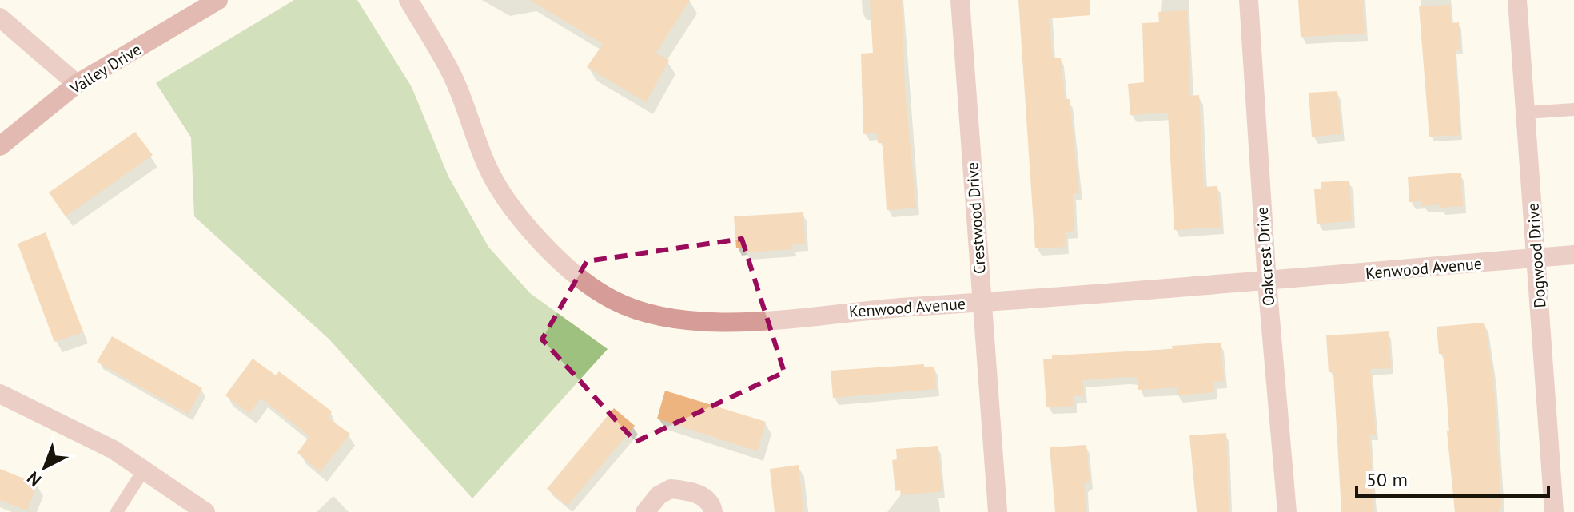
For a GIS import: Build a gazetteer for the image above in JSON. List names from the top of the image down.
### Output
{
  "streets": {
    "street": [
      "Valley Drive",
      "Crestwood Drive",
      "Dogwood Drive",
      "Oakcrest Drive",
      "Kenwood Avenue"
    ]
  },
  "crossings": [
    ["Crestwood Drive", "Kenwood Avenue"],
    ["Dogwood Drive", "Kenwood Avenue"],
    ["Oakcrest Drive", "Kenwood Avenue"]
  ],
  "scale_bar": "50 m",
  "north": "bottom left"
}
